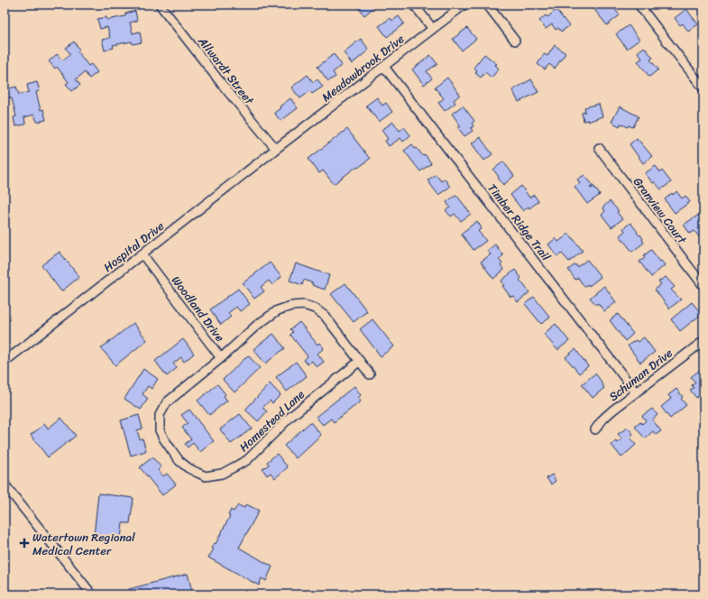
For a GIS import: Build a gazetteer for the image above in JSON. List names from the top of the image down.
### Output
{
  "streets": {
    "street": [
      "Meadowbrook Drive",
      "Allwardt Street",
      "Granview Court",
      "Timber Ridge Trail",
      "Hospital Drive",
      "Woodland Drive",
      "Schuman Drive",
      "Homestead Lane"
    ]
  },
  "crossings": [
    ["Meadowbrook Drive", "Allwardt Street"],
    ["Meadowbrook Drive", "Timber Ridge Trail"],
    ["Meadowbrook Drive", "Hospital Drive"],
    ["Allwardt Street", "Hospital Drive"],
    ["Timber Ridge Trail", "Schuman Drive"],
    ["Hospital Drive", "Woodland Drive"],
    ["Woodland Drive", "Homestead Lane"]
  ],
  "places": {
    "health": ["Watertown Regional Medical Center"]
  }
}
